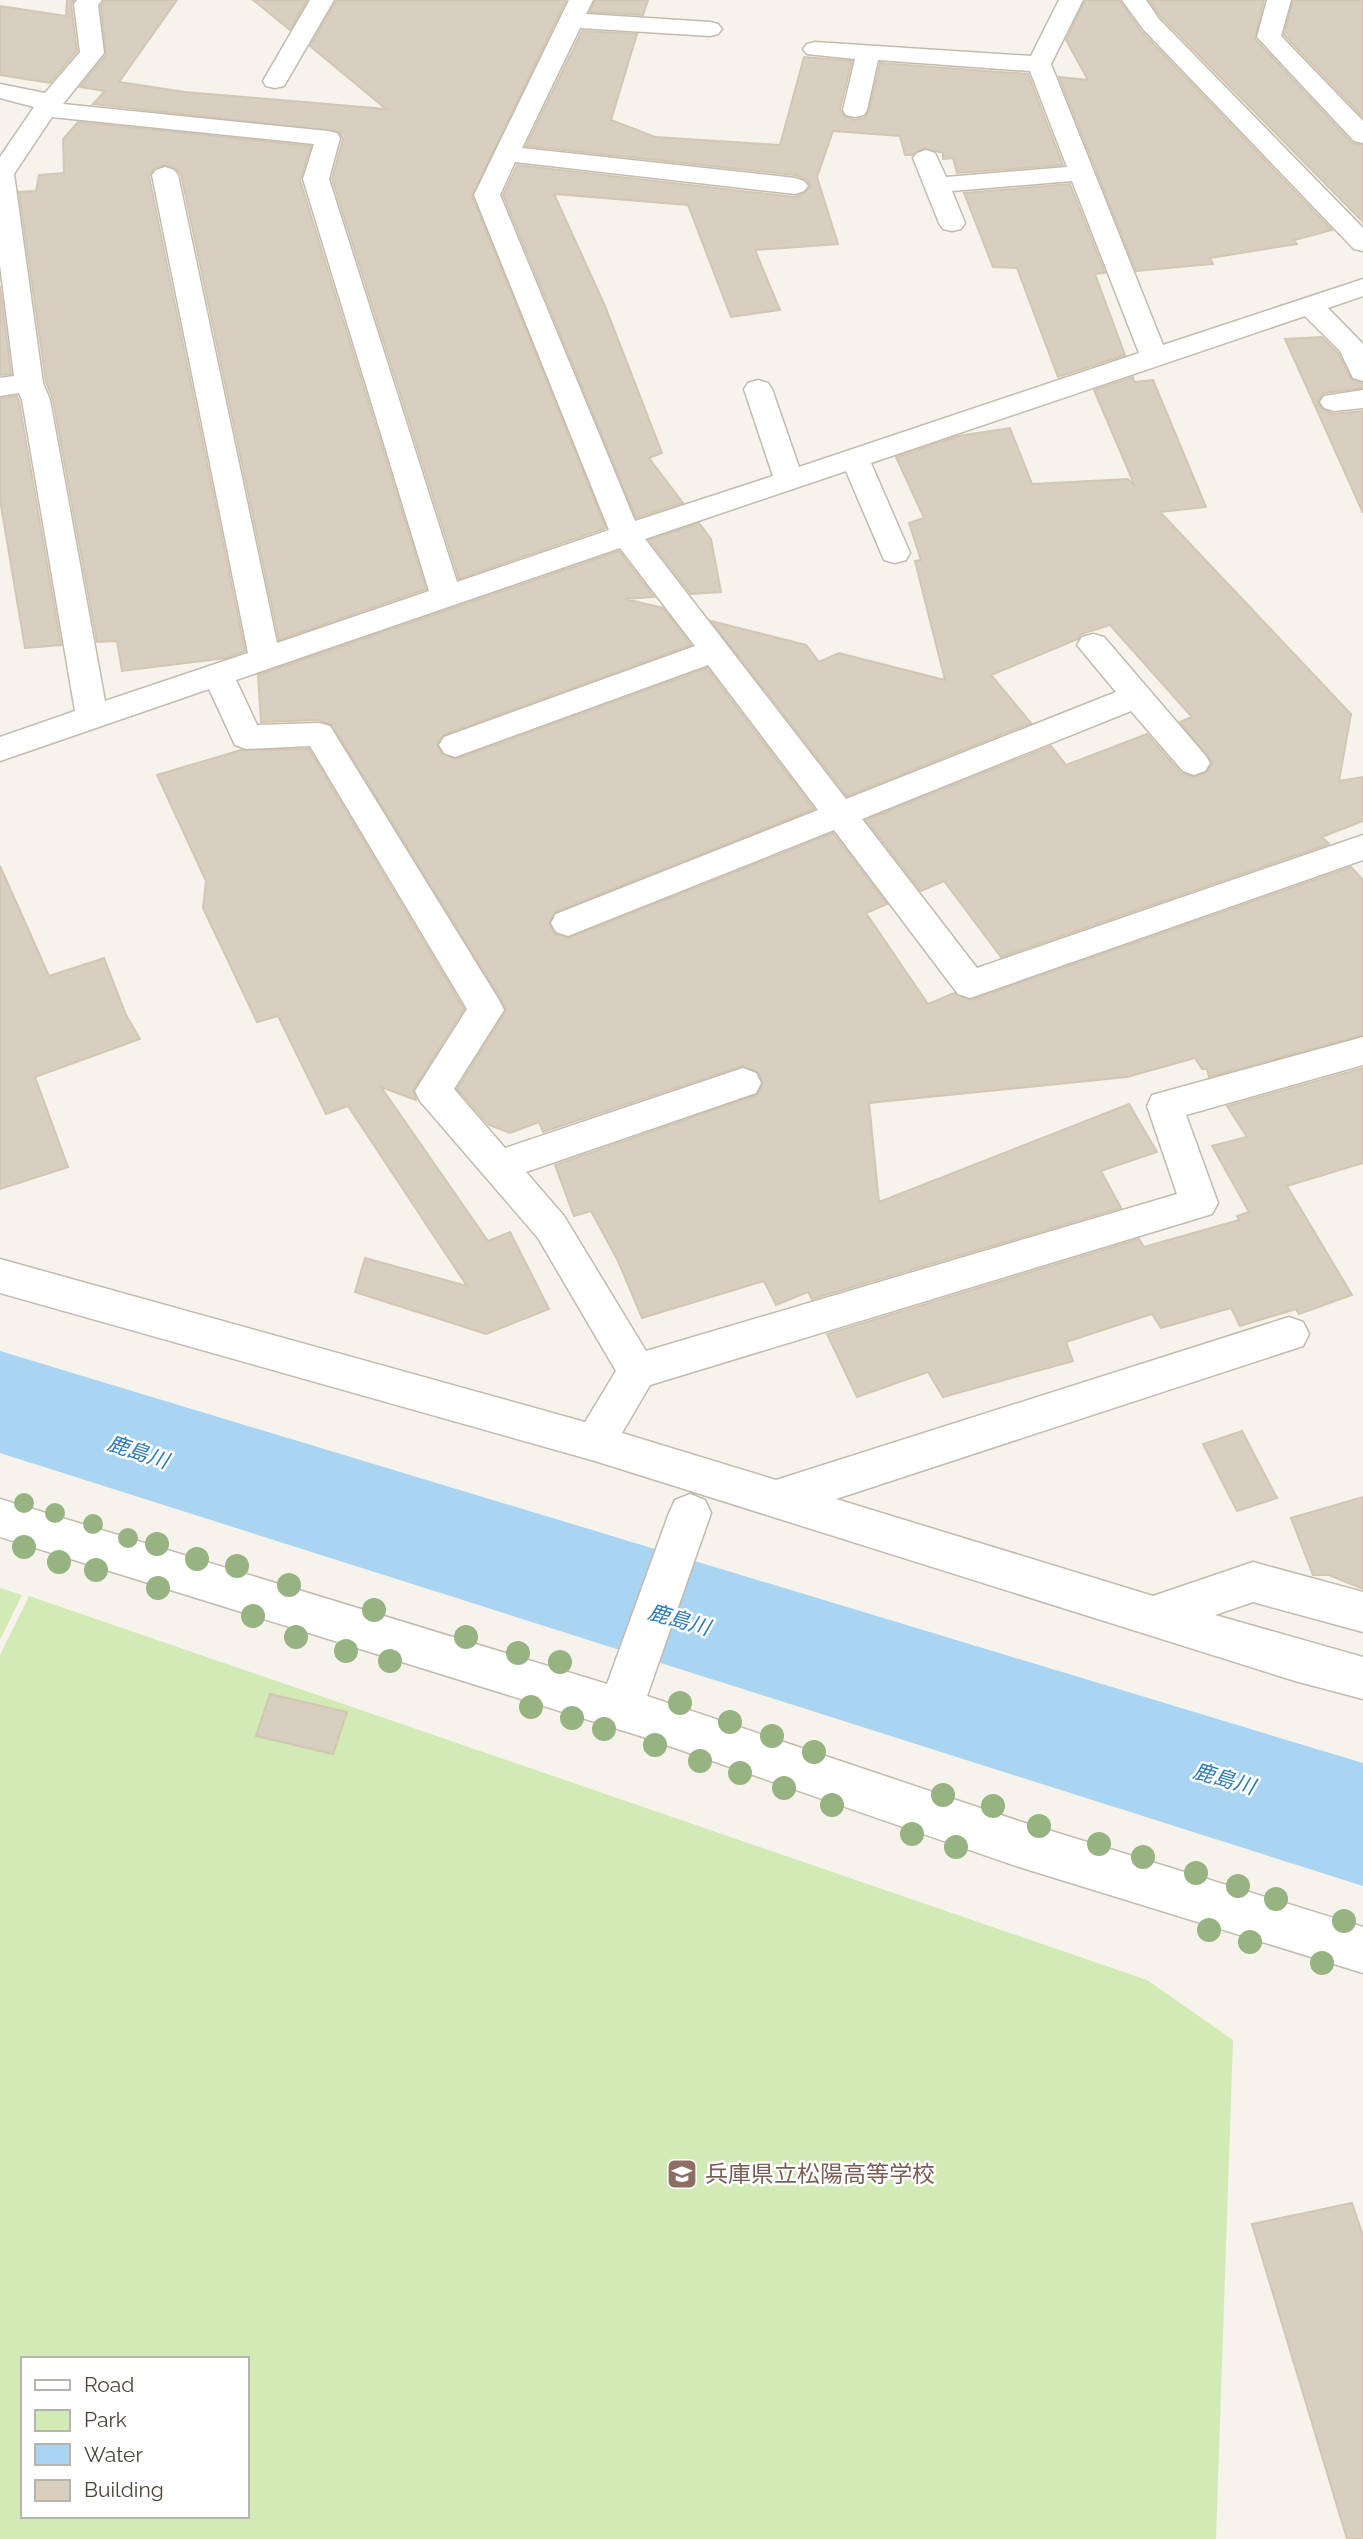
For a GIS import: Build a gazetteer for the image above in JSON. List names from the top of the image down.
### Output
{
  "water": ["鹿島川"],
  "places": {
    "school or university": ["兵庫県立松陽高等学校"]
  },
  "legend": [
    "Road",
    "Park",
    "Water",
    "Building"
  ]
}
